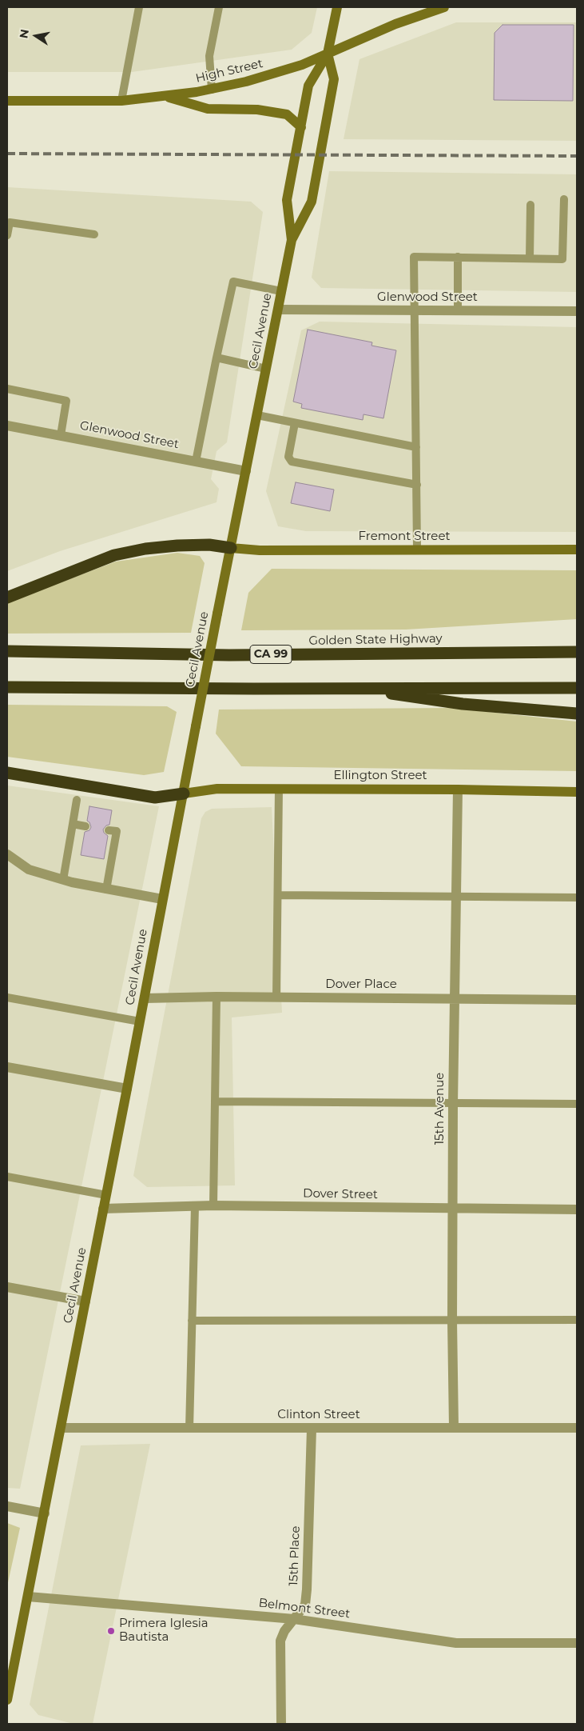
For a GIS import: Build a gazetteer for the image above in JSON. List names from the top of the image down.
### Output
{
  "streets": {
    "highway": ["Golden State Highway", "CA 99"],
    "main road": [
      "High Street",
      "Cecil Avenue",
      "Fremont Street",
      "Ellington Street"
    ],
    "street": [
      "Glenwood Street",
      "Dover Place",
      "15th Avenue",
      "Dover Street",
      "Clinton Street",
      "15th Place",
      "Belmont Street"
    ]
  },
  "crossings": [
    ["High Street", "Cecil Avenue"],
    ["Glenwood Street", "Cecil Avenue"],
    ["Cecil Avenue", "Fremont Street"],
    ["Cecil Avenue", "Ellington Street"],
    ["Cecil Avenue", "Dover Place"],
    ["Cecil Avenue", "Dover Street"],
    ["Cecil Avenue", "Clinton Street"],
    ["Cecil Avenue", "Belmont Street"],
    ["Ellington Street", "15th Avenue"],
    ["Dover Place", "15th Avenue"],
    ["15th Avenue", "Dover Street"],
    ["15th Avenue", "Clinton Street"],
    ["Clinton Street", "15th Place"],
    ["15th Place", "Belmont Street"]
  ],
  "places": ["Primera Iglesia Bautista"],
  "north": "left"
}
